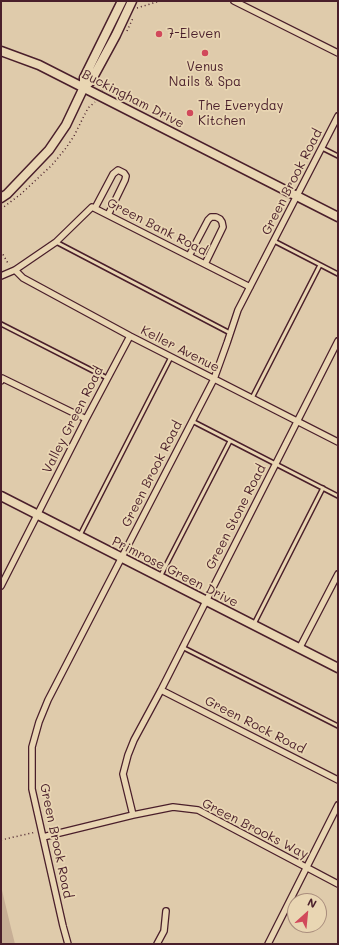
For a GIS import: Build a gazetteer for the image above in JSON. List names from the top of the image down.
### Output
{
  "streets": {
    "street": [
      "Buckingham Drive",
      "Green Brook Road",
      "Green Bank Road",
      "Keller Avenue",
      "Valley Green Road",
      "Green Stone Road",
      "Primrose Green Drive",
      "Green Rock Road",
      "Green Brooks Way"
    ]
  },
  "crossings": [
    ["Buckingham Drive", "Green Brook Road"],
    ["Green Brook Road", "Green Bank Road"],
    ["Green Brook Road", "Keller Avenue"],
    ["Green Brook Road", "Primrose Green Drive"],
    ["Green Brook Road", "Green Brooks Way"],
    ["Green Bank Road", "Keller Avenue"],
    ["Keller Avenue", "Valley Green Road"],
    ["Keller Avenue", "Green Stone Road"],
    ["Valley Green Road", "Primrose Green Drive"],
    ["Green Stone Road", "Primrose Green Drive"],
    ["Green Stone Road", "Green Rock Road"],
    ["Green Stone Road", "Green Brooks Way"]
  ],
  "places": ["7-Eleven", "Venus Nails & Spa", "The Everyday Kitchen"],
  "north": "top right"
}
